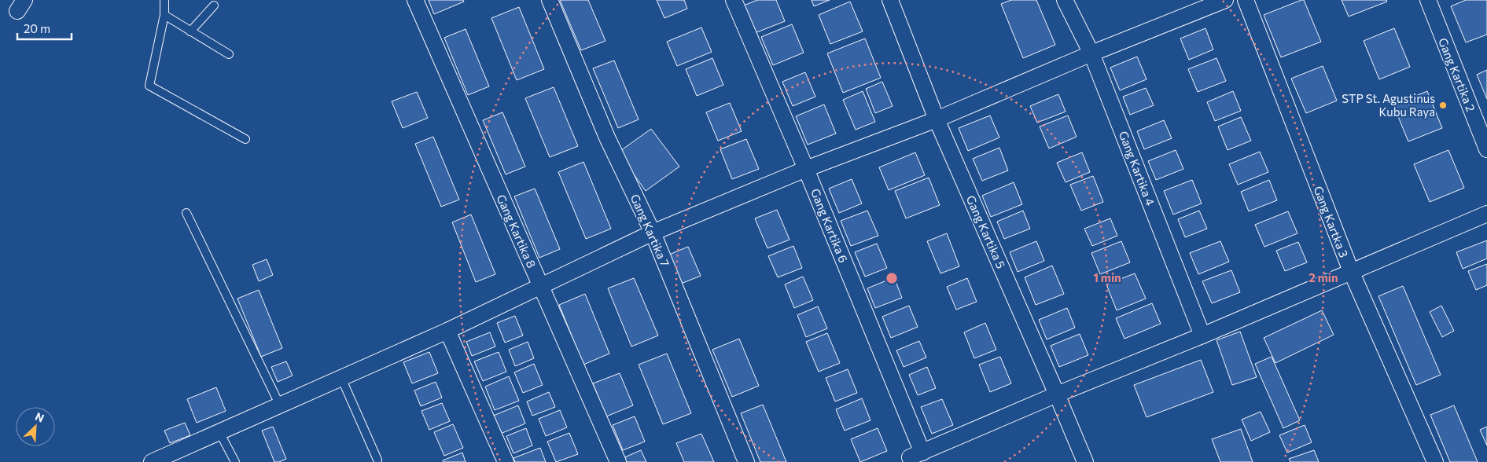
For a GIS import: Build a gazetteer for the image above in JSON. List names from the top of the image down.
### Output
{
  "streets": {
    "street": [
      "Gang Kartika 2",
      "Gang Kartika 4",
      "Gang Kartka 3",
      "Gang Kartika 6",
      "Gang Kartika 7",
      "Gang Kartika 8",
      "Gang Kartika 5"
    ]
  },
  "crossings": [
    ["Gang Kartika 6", "Gang Kartika 5"]
  ],
  "places": ["STP St. Agustinus Kubu Raya"],
  "scale_bar": "20 m",
  "north": "top right",
  "rings": ["1 min", "2 min"]
}
